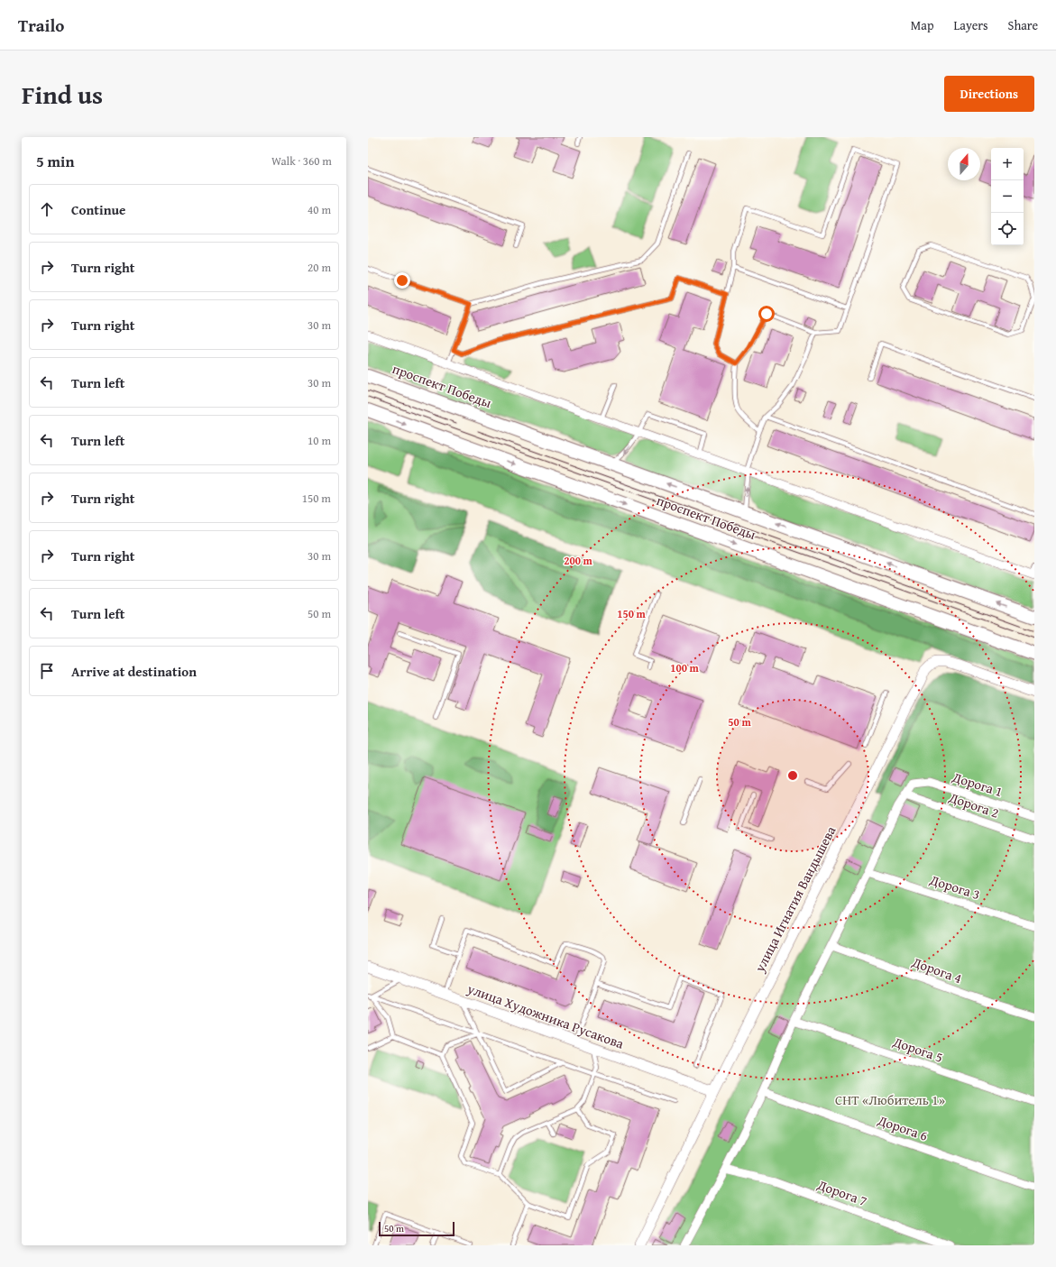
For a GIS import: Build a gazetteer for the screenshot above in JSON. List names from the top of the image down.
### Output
{
  "streets": {
    "main road": ["проспект Победы"],
    "street": [
      "Дорога 1",
      "Дорога 2",
      "Дорога 3",
      "улица Игнатия Вандышева",
      "Дорога 4",
      "улица Художника Русакова",
      "Дорога 5",
      "Дорога 6",
      "Дорога 7"
    ]
  },
  "crossings": [
    ["Дорога 1", "Дорога 2"],
    ["улица Игнатия Вандышева", "улица Художника Русакова"]
  ],
  "parks": ["СНТ «Любитель 1»"],
  "scale_bar": "50 m",
  "north": "top",
  "page": {
    "header": "Trailo",
    "nav": ["Map", "Layers", "Share"],
    "title": "Find us",
    "buttons": "Directions",
    "heading": ["5 min", "Walk · 360 m"],
    "map_buttons": ["+", "−"],
    "list": [
      ["Continue", "40 m"],
      ["Turn right", "20 m"],
      ["Turn right", "30 m"],
      ["Turn left", "30 m"],
      ["Turn left", "10 m"],
      ["Turn right", "150 m"],
      ["Turn right", "30 m"],
      ["Turn left", "50 m"],
      "Arrive at destination"
    ],
    "scale": "50 m"
  },
  "rings": [
    "200 m",
    "150 m",
    "100 m",
    "50 m"
  ]
}
